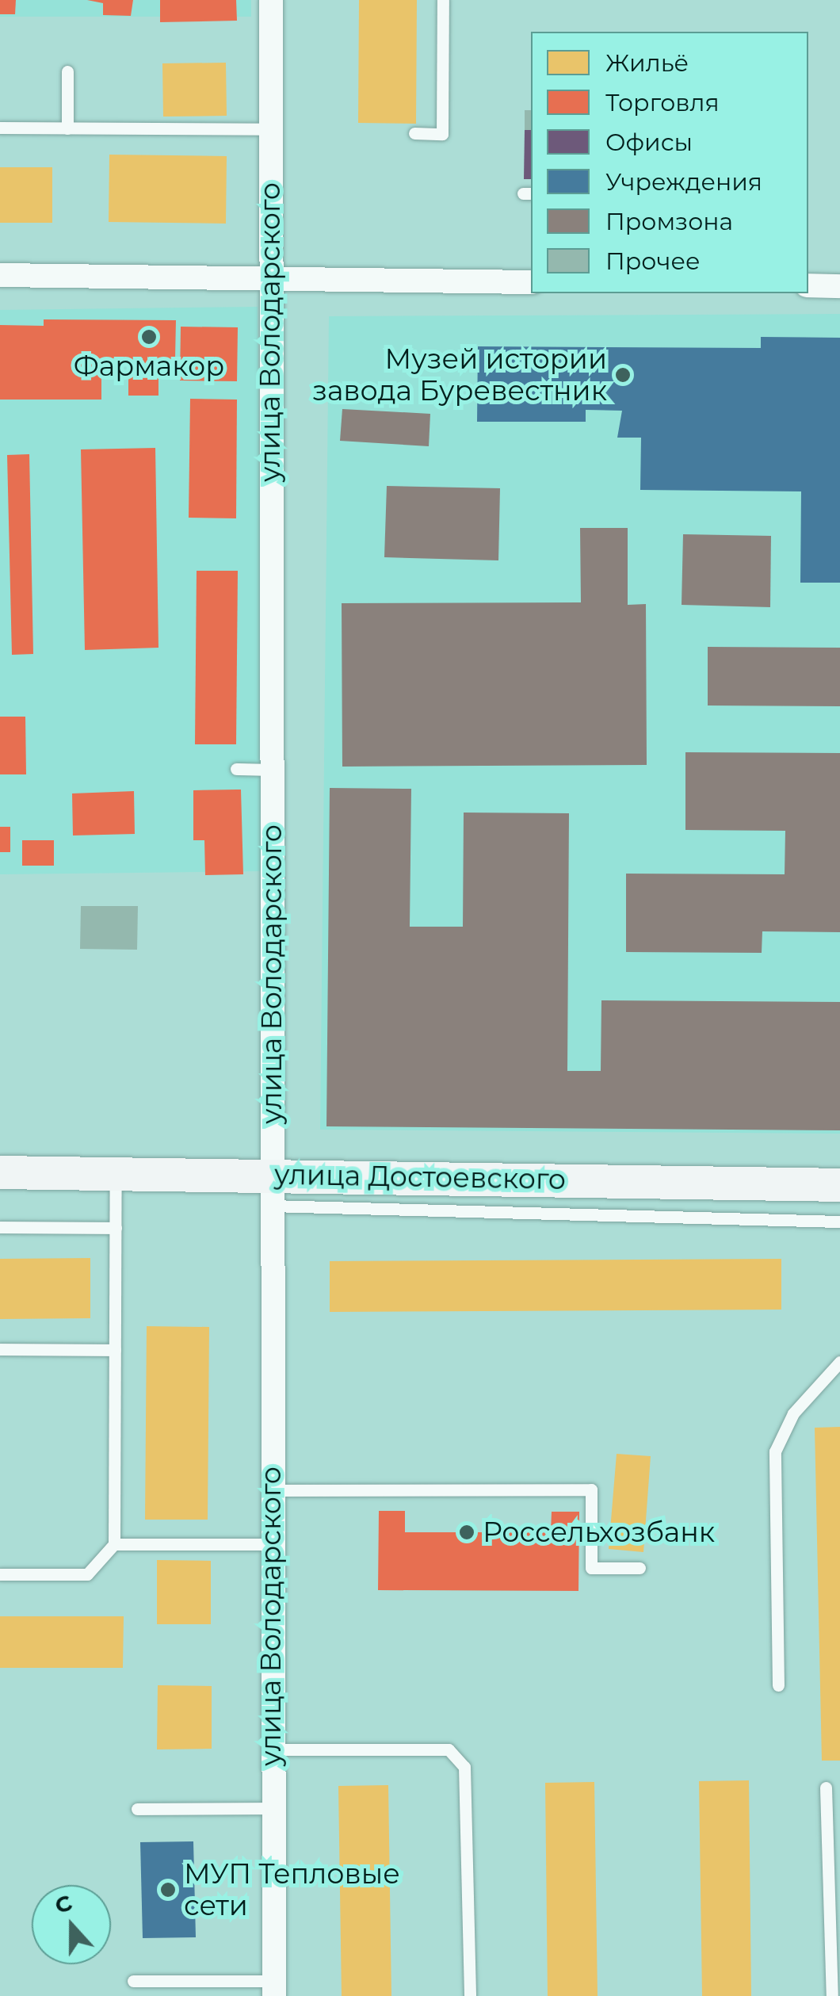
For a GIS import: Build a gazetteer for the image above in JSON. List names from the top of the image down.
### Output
{
  "streets": {
    "street": ["улица Володарского", "улица Достоевского"]
  },
  "crossings": [
    ["улица Володарского", "улица Достоевского"]
  ],
  "places": [
    "Фармакор",
    "Музей истории завода Буревестник",
    "Россельхозбанк",
    "МУП Тепловые сети"
  ],
  "legend": [
    "Жильё",
    "Торговля",
    "Офисы",
    "Учреждения",
    "Промзона",
    "Прочее"
  ],
  "north": "top"
}
